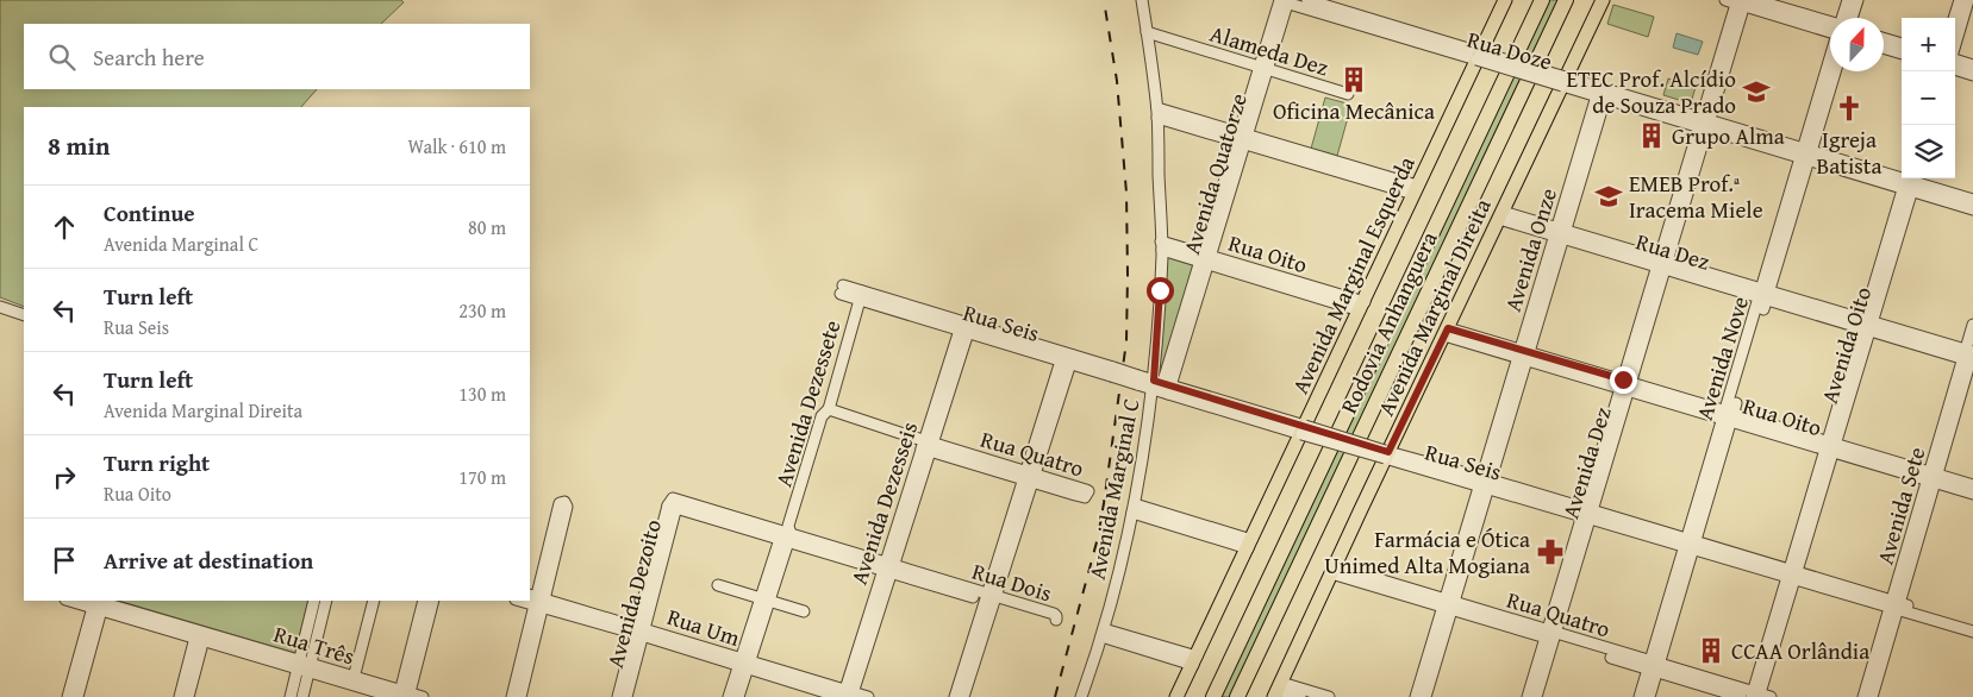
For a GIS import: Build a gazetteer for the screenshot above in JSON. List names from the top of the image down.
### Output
{
  "streets": {
    "highway": ["Rodovia Anhanguera"],
    "main road": ["Avenida Marginal Esquerda", "Avenida Marginal Direita"],
    "street": [
      "Alameda Dez",
      "Rua Doze",
      "Avenida Quatorze",
      "Avenida Onze",
      "Rua Dez",
      "Rua Oito",
      "Rua Seis",
      "Avenida Oito",
      "Avenida Nove",
      "Avenida Dezessete",
      "Rua Quatro",
      "Avenida Dez",
      "Avenida Marginal C",
      "Avenida Dezesseis",
      "Avenida Sete",
      "Rua Dois",
      "Avenida Dezoito",
      "Rua Um",
      "Rua Três"
    ]
  },
  "crossings": [
    ["Alameda Dez", "Avenida Quatorze"],
    ["Alameda Dez", "Avenida Marginal C"],
    ["Rua Doze", "Avenida Quatorze"],
    ["Rua Doze", "Avenida Onze"],
    ["Rua Doze", "Avenida Marginal Esquerda"],
    ["Rua Doze", "Avenida Marginal Direita"],
    ["Rua Doze", "Avenida Oito"],
    ["Rua Doze", "Avenida Nove"],
    ["Rua Doze", "Avenida Dez"],
    ["Avenida Quatorze", "Rua Oito"],
    ["Avenida Quatorze", "Rua Seis"],
    ["Avenida Quatorze", "Avenida Marginal C"],
    ["Avenida Onze", "Rua Dez"],
    ["Avenida Onze", "Rua Oito"],
    ["Avenida Onze", "Rua Seis"],
    ["Avenida Onze", "Rua Quatro"],
    ["Rua Dez", "Avenida Marginal Direita"],
    ["Rua Dez", "Avenida Oito"],
    ["Rua Dez", "Avenida Nove"],
    ["Rua Dez", "Avenida Dez"],
    ["Rua Dez", "Avenida Sete"],
    ["Rua Oito", "Avenida Marginal Esquerda"],
    ["Rua Oito", "Avenida Marginal Direita"],
    ["Rua Oito", "Avenida Oito"],
    ["Rua Oito", "Avenida Nove"],
    ["Rua Oito", "Avenida Dez"],
    ["Rua Oito", "Avenida Marginal C"],
    ["Rua Oito", "Avenida Sete"],
    ["Avenida Marginal Esquerda", "Rua Seis"],
    ["Avenida Marginal Direita", "Rua Seis"],
    ["Avenida Marginal Direita", "Rua Quatro"],
    ["Rua Seis", "Avenida Oito"],
    ["Rua Seis", "Avenida Nove"],
    ["Rua Seis", "Avenida Dezessete"],
    ["Rua Seis", "Avenida Dez"],
    ["Rua Seis", "Avenida Marginal C"],
    ["Rua Seis", "Avenida Dezesseis"],
    ["Rua Seis", "Avenida Sete"],
    ["Avenida Oito", "Rua Quatro"],
    ["Avenida Nove", "Rua Quatro"],
    ["Avenida Dezessete", "Rua Quatro"],
    ["Avenida Dezessete", "Rua Dois"],
    ["Avenida Dezessete", "Rua Um"],
    ["Rua Quatro", "Avenida Dez"],
    ["Rua Quatro", "Avenida Dezesseis"],
    ["Avenida Dezesseis", "Rua Dois"],
    ["Avenida Dezesseis", "Rua Um"],
    ["Rua Dois", "Avenida Dezoito"],
    ["Avenida Dezoito", "Rua Um"]
  ],
  "places": {
    "building": ["Oficina Mecânica", "Grupo Alma", "CCAA Orlândia"],
    "school or university": ["ETEC Prof. Alcídio de Souza Prado", "EMEB Prof.ª Iracema Miele"],
    "church": ["Igreja Batista"],
    "pharmacy": ["Farmácia e Ótica Unimed Alta Mogiana"]
  },
  "north": "top",
  "page": {
    "map_buttons": ["+", "−"],
    "search": "Search here",
    "heading": ["8 min", "Walk · 610 m"],
    "list": [
      ["Continue", "Avenida Marginal C", "80 m"],
      ["Turn left", "Rua Seis", "230 m"],
      ["Turn left", "Avenida Marginal Direita", "130 m"],
      ["Turn right", "Rua Oito", "170 m"],
      "Arrive at destination"
    ]
  }
}
